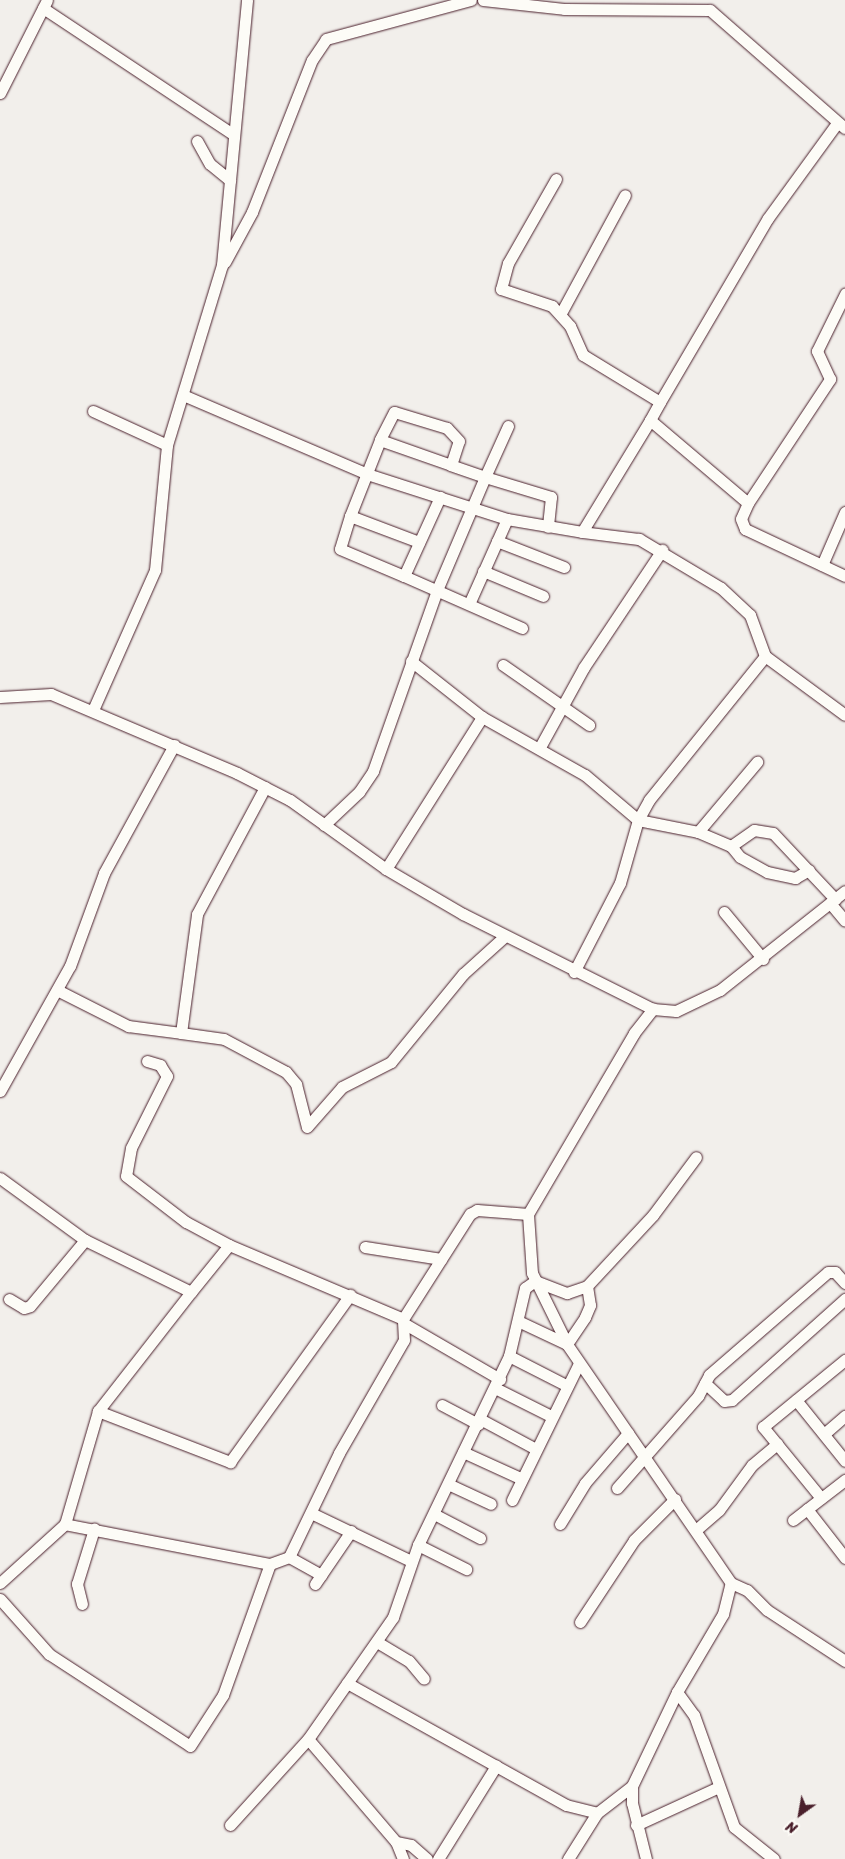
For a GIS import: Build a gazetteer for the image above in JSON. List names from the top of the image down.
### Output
{
  "north": "bottom left"
}
